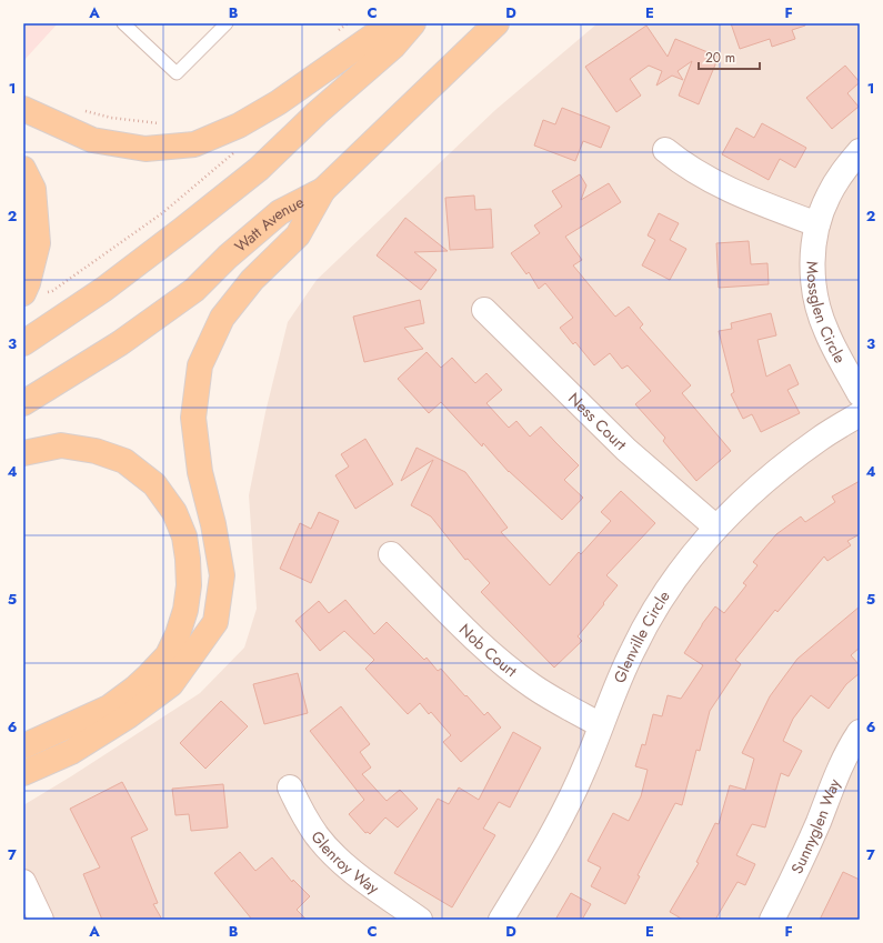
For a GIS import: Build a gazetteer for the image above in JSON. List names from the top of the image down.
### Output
{
  "streets": {
    "main road": ["Watt Avenue"],
    "street": [
      "Mossglen Circle",
      "Ness Court",
      "Glenville Circle",
      "Nob Court",
      "Sunnyglen Way",
      "Glenroy Way"
    ]
  },
  "crossings": [
    ["Ness Court", "Glenville Circle"],
    ["Glenville Circle", "Nob Court"]
  ],
  "scale_bar": "20 m",
  "grid": {
    "columns": [
      "A",
      "B",
      "C",
      "D",
      "E",
      "F"
    ],
    "rows": [
      "1",
      "2",
      "3",
      "4",
      "5",
      "6",
      "7"
    ]
  }
}
